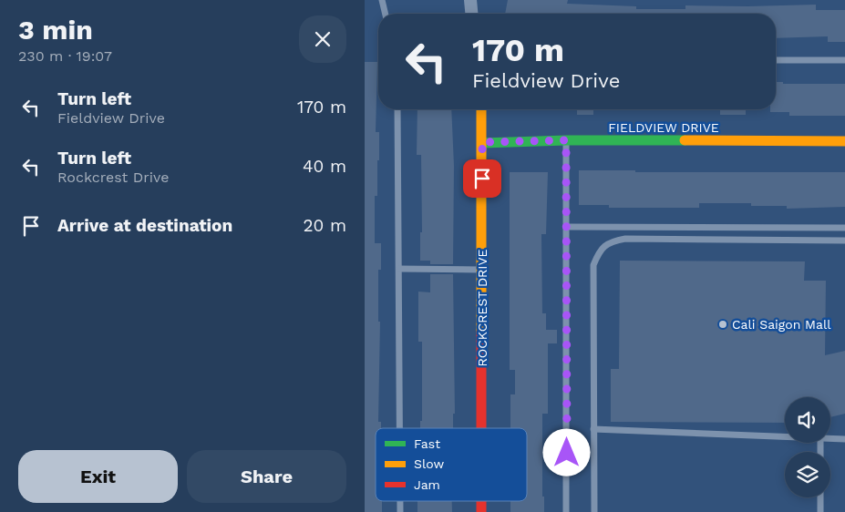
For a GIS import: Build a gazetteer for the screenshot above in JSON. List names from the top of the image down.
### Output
{
  "streets": {
    "street": ["FIELDVIEW DRIVE", "ROCKCREST DRIVE"]
  },
  "crossings": [
    ["FIELDVIEW DRIVE", "ROCKCREST DRIVE"]
  ],
  "places": ["Cali Saigon Mall"],
  "legend": ["Fast", "Slow", "Jam"],
  "page": {
    "heading": ["3 min", "230 m · 19:07"],
    "turn": ["170 m", "Fieldview Drive"],
    "list": [
      {
        "name": "Turn left",
        "note": "Fieldview Drive",
        "value": "170 m"
      },
      {
        "name": "Turn left",
        "note": "Rockcrest Drive",
        "value": "40 m"
      },
      {
        "name": "Arrive at destination",
        "value": "20 m"
      }
    ],
    "buttons": ["Exit", "Share"]
  }
}
